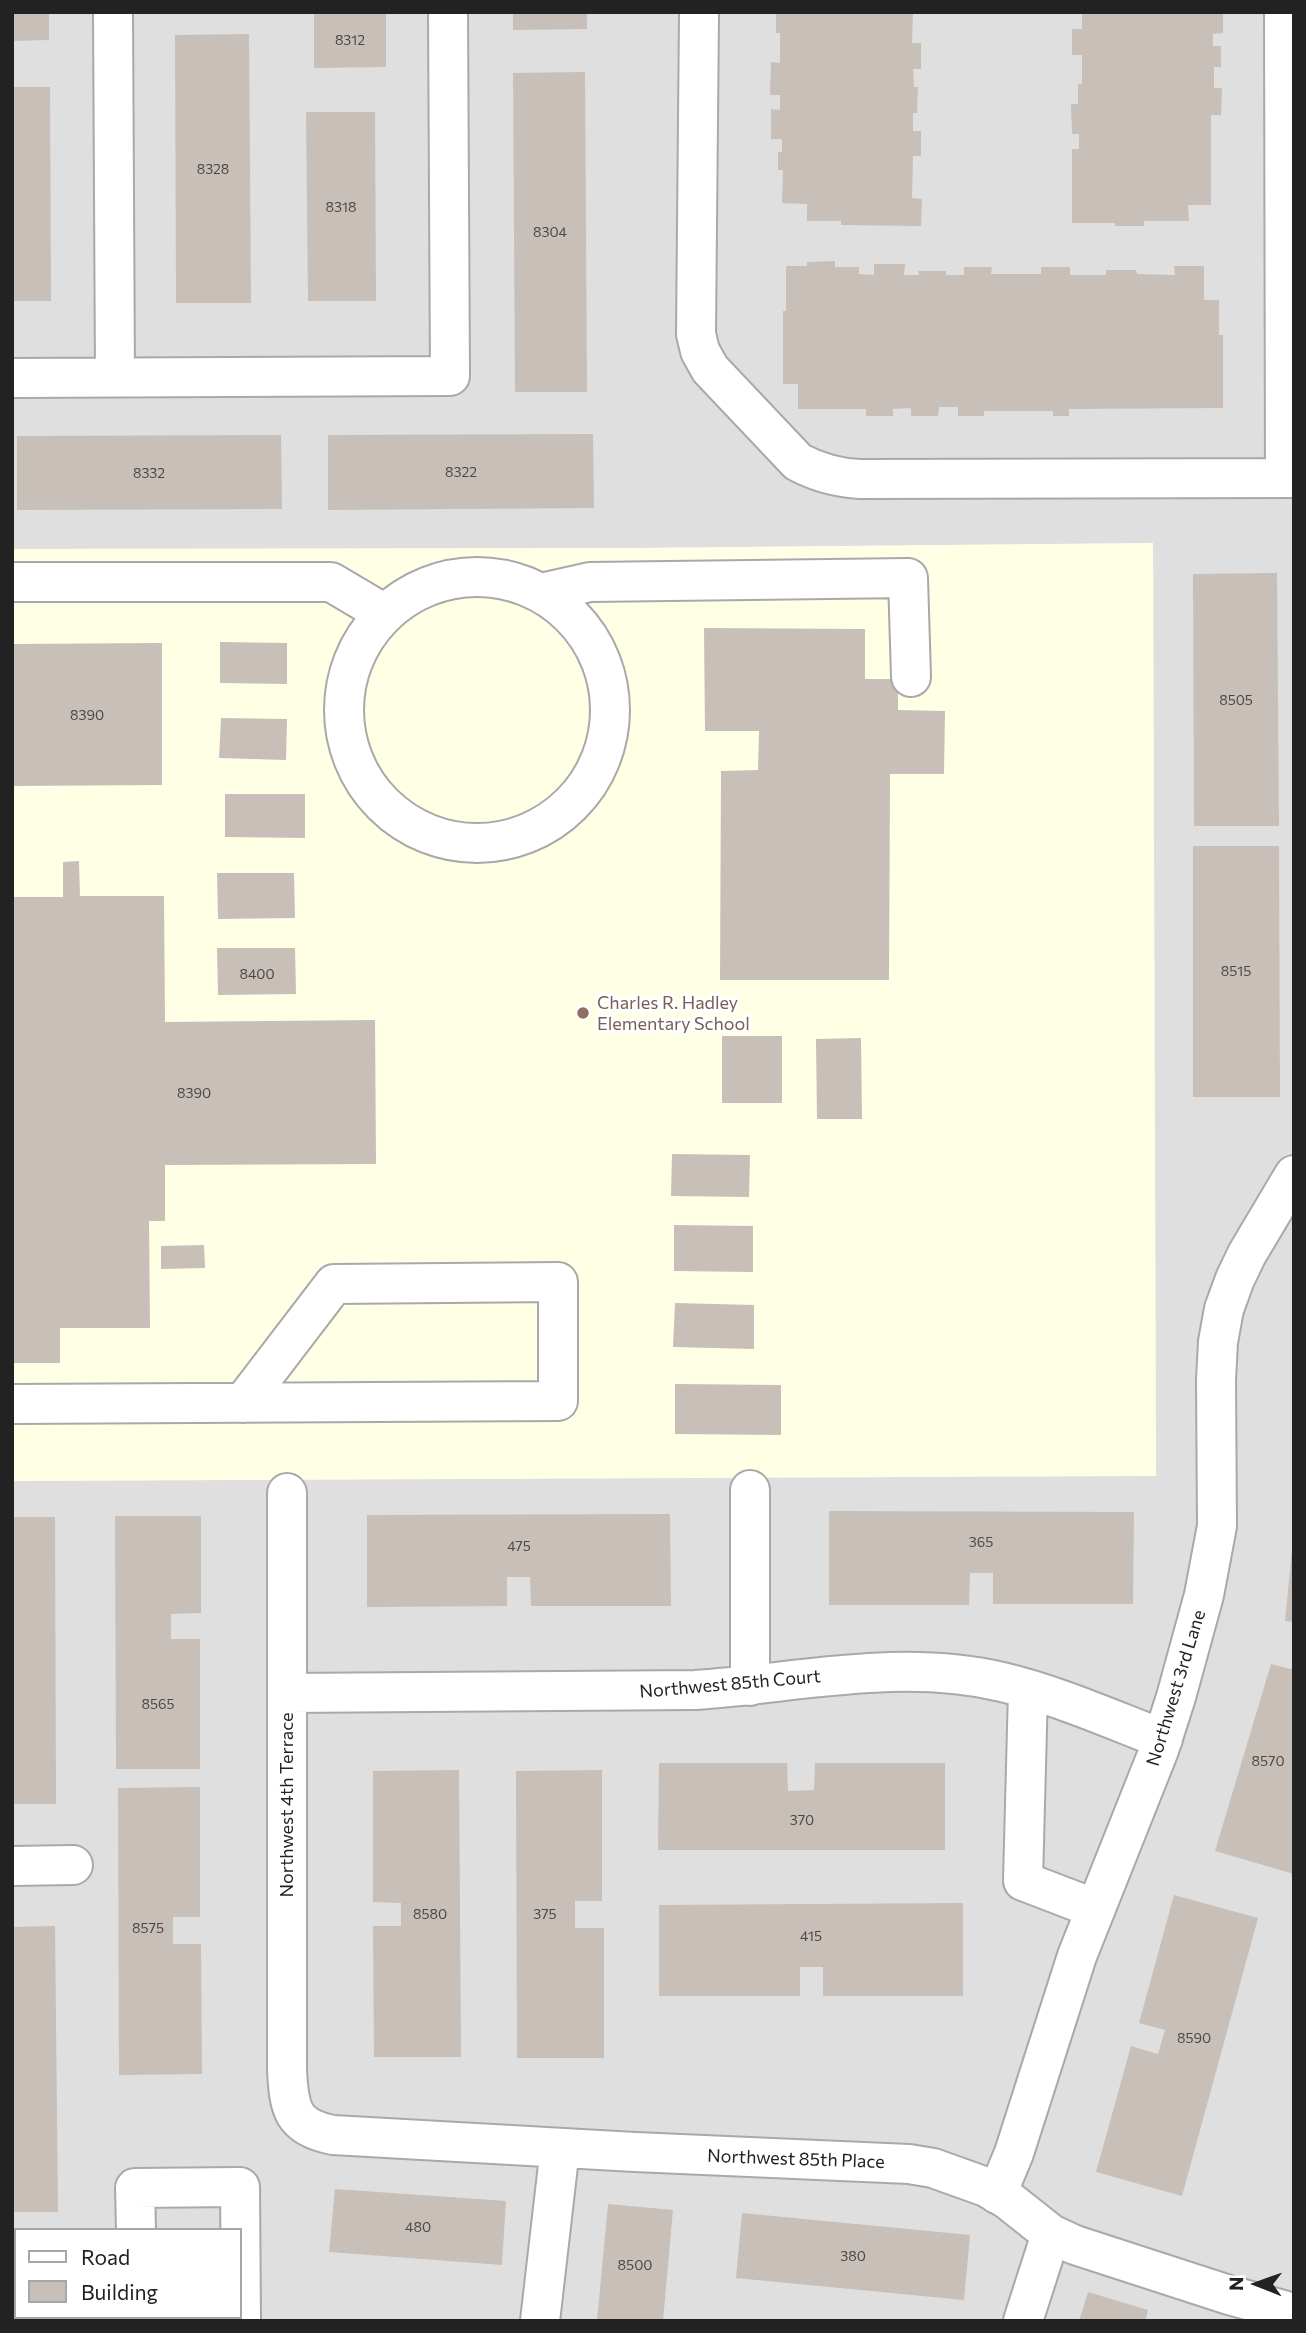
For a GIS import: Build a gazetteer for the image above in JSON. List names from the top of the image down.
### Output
{
  "streets": {
    "street": [
      "Northwest 85th Court",
      "Northwest 3rd Lane",
      "Northwest 4th Terrace",
      "Northwest 85th Place"
    ]
  },
  "crossings": [
    ["Northwest 85th Court", "Northwest 3rd Lane"],
    ["Northwest 85th Court", "Northwest 4th Terrace"],
    ["Northwest 3rd Lane", "Northwest 85th Place"],
    ["Northwest 4th Terrace", "Northwest 85th Place"]
  ],
  "places": ["Charles R. Hadley Elementary School"],
  "house_numbers": [
    "8312",
    "8328",
    "8318",
    "8304",
    "8322",
    "8332",
    "8505",
    "8390",
    "8515",
    "8400",
    "8390",
    "365",
    "475",
    "8565",
    "8570",
    "370",
    "8580",
    "375",
    "8575",
    "415",
    "8590",
    "480",
    "380",
    "8500"
  ],
  "legend": ["Road", "Building"],
  "north": "left"
}
